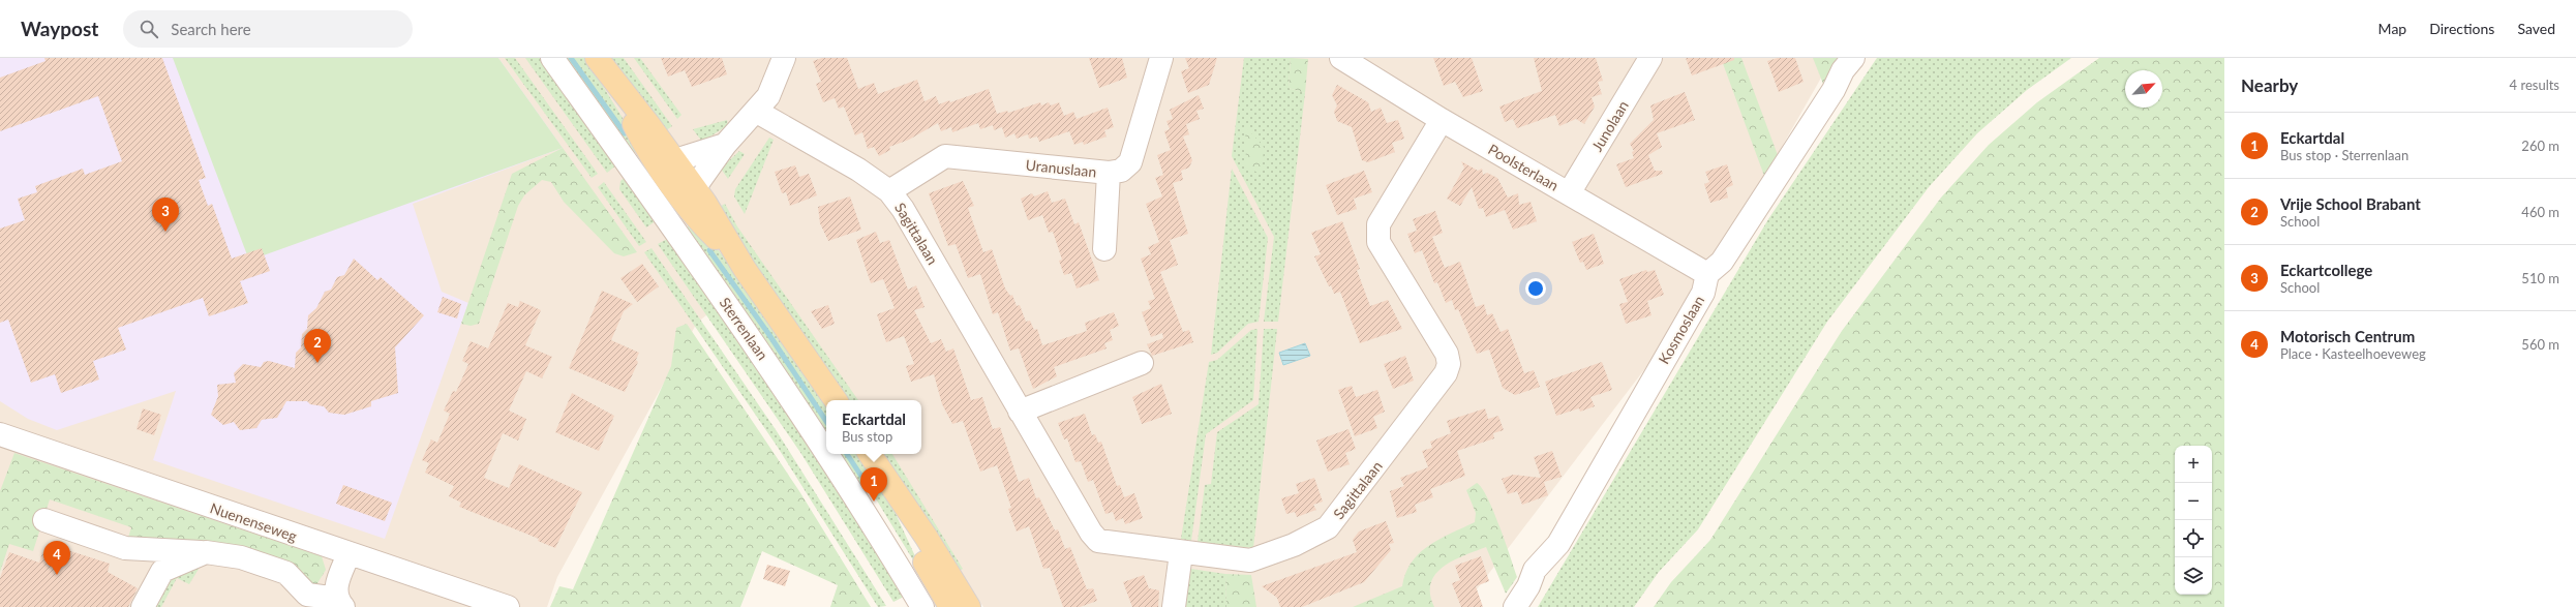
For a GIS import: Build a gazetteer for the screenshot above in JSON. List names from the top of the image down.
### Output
{
  "streets": {
    "street": [
      "Junolaan",
      "Poolsterlaan",
      "Uranuslaan",
      "Sagittalaan",
      "Sterrenlaan",
      "Kosmoslaan",
      "Nuenenseweg"
    ]
  },
  "crossings": [
    ["Junolaan", "Poolsterlaan"],
    ["Poolsterlaan", "Sagittalaan"],
    ["Poolsterlaan", "Kosmoslaan"],
    ["Uranuslaan", "Sagittalaan"]
  ],
  "north": "top right",
  "page": {
    "header": "Waypost",
    "search": "Search here",
    "nav": ["Map", "Directions", "Saved"],
    "heading": ["Nearby", "4 results"],
    "list": [
      {
        "mark": "1",
        "name": "Eckartdal",
        "note": "Bus stop · Sterrenlaan",
        "value": "260 m"
      },
      {
        "mark": "2",
        "name": "Vrije School Brabant",
        "note": "School",
        "value": "460 m"
      },
      {
        "mark": "3",
        "name": "Eckartcollege",
        "note": "School",
        "value": "510 m"
      },
      {
        "mark": "4",
        "name": "Motorisch Centrum",
        "note": "Place · Kasteelhoeveweg",
        "value": "560 m"
      }
    ],
    "pins": [
      "3",
      "2",
      "1",
      "4"
    ],
    "popup": ["Eckartdal", "Bus stop"],
    "map_buttons": ["+", "−"]
  }
}
